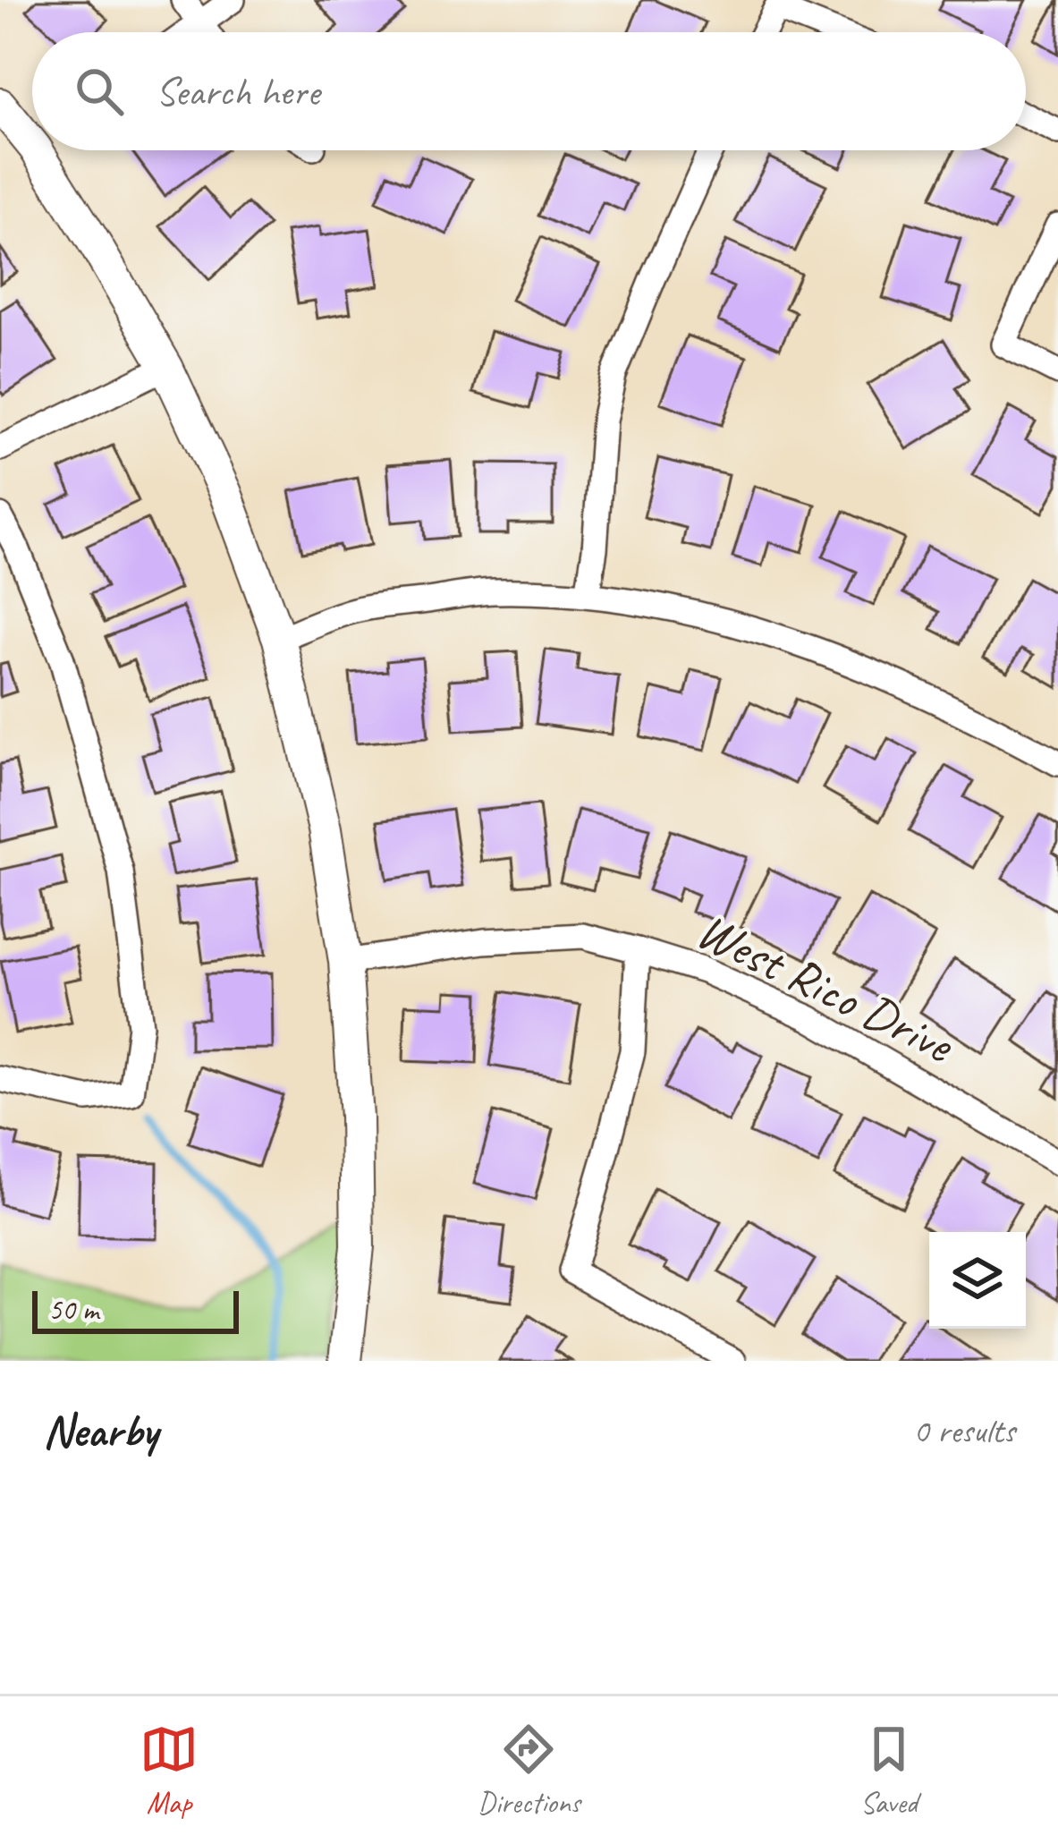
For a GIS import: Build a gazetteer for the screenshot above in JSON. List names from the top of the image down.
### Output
{
  "streets": {
    "street": ["West Rico Drive"]
  },
  "scale_bar": "50 m",
  "page": {
    "search": "Search here",
    "scale": "50 m",
    "heading": ["Nearby", "0 results"],
    "nav": ["Map", "Directions", "Saved"]
  }
}
